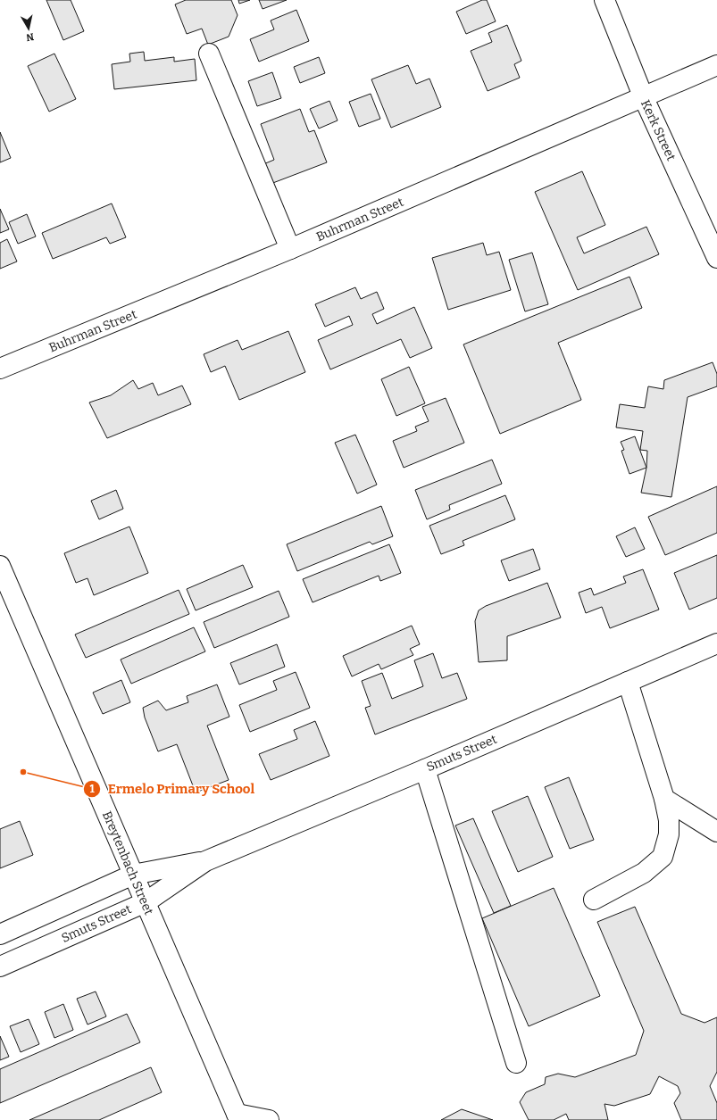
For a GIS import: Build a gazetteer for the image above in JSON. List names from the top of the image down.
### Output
{
  "streets": {
    "main road": [
      "Kerk Street",
      "Buhrman Street",
      "Smuts Street",
      "Breytenbach Street"
    ]
  },
  "crossings": [
    ["Kerk Street", "Buhrman Street"],
    ["Smuts Street", "Breytenbach Street"]
  ],
  "places": ["Ermelo Primary School"],
  "north": "bottom"
}
